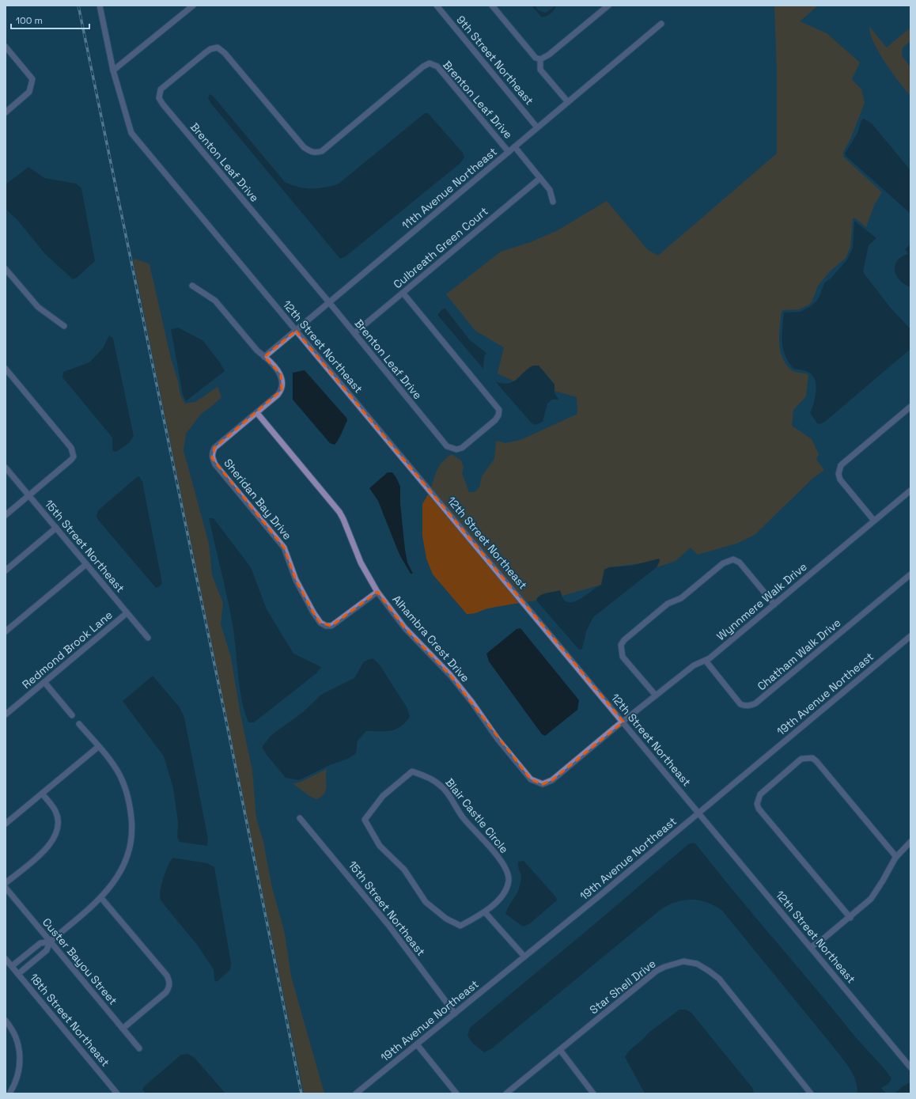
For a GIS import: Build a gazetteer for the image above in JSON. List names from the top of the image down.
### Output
{
  "streets": {
    "street": [
      "9th Street Northeast",
      "Brenton Leaf Drive",
      "11th Avenue Northeast",
      "Culbreath Green Court",
      "12th Street Northeast",
      "Sheridan Bay Drive",
      "15th Street Northeast",
      "Wynnmere Walk Drive",
      "Alhambra Crest Drive",
      "Redmond Brook Lane",
      "Chatham Walk Drive",
      "19th Avenue Northeast",
      "Blair Castle Circle",
      "Custer Bayou Street",
      "Star Shell Drive",
      "18th Street Northeast"
    ]
  },
  "crossings": [
    ["9th Street Northeast", "11th Avenue Northeast"],
    ["Brenton Leaf Drive", "11th Avenue Northeast"],
    ["Brenton Leaf Drive", "Culbreath Green Court"],
    ["11th Avenue Northeast", "12th Street Northeast"],
    ["11th Avenue Northeast", "Sheridan Bay Drive"],
    ["12th Street Northeast", "Wynnmere Walk Drive"],
    ["12th Street Northeast", "Alhambra Crest Drive"],
    ["12th Street Northeast", "19th Avenue Northeast"],
    ["Sheridan Bay Drive", "Alhambra Crest Drive"],
    ["15th Street Northeast", "Redmond Brook Lane"],
    ["15th Street Northeast", "19th Avenue Northeast"],
    ["Wynnmere Walk Drive", "Alhambra Crest Drive"],
    ["Wynnmere Walk Drive", "Chatham Walk Drive"]
  ],
  "scale_bar": "100 m"
}
